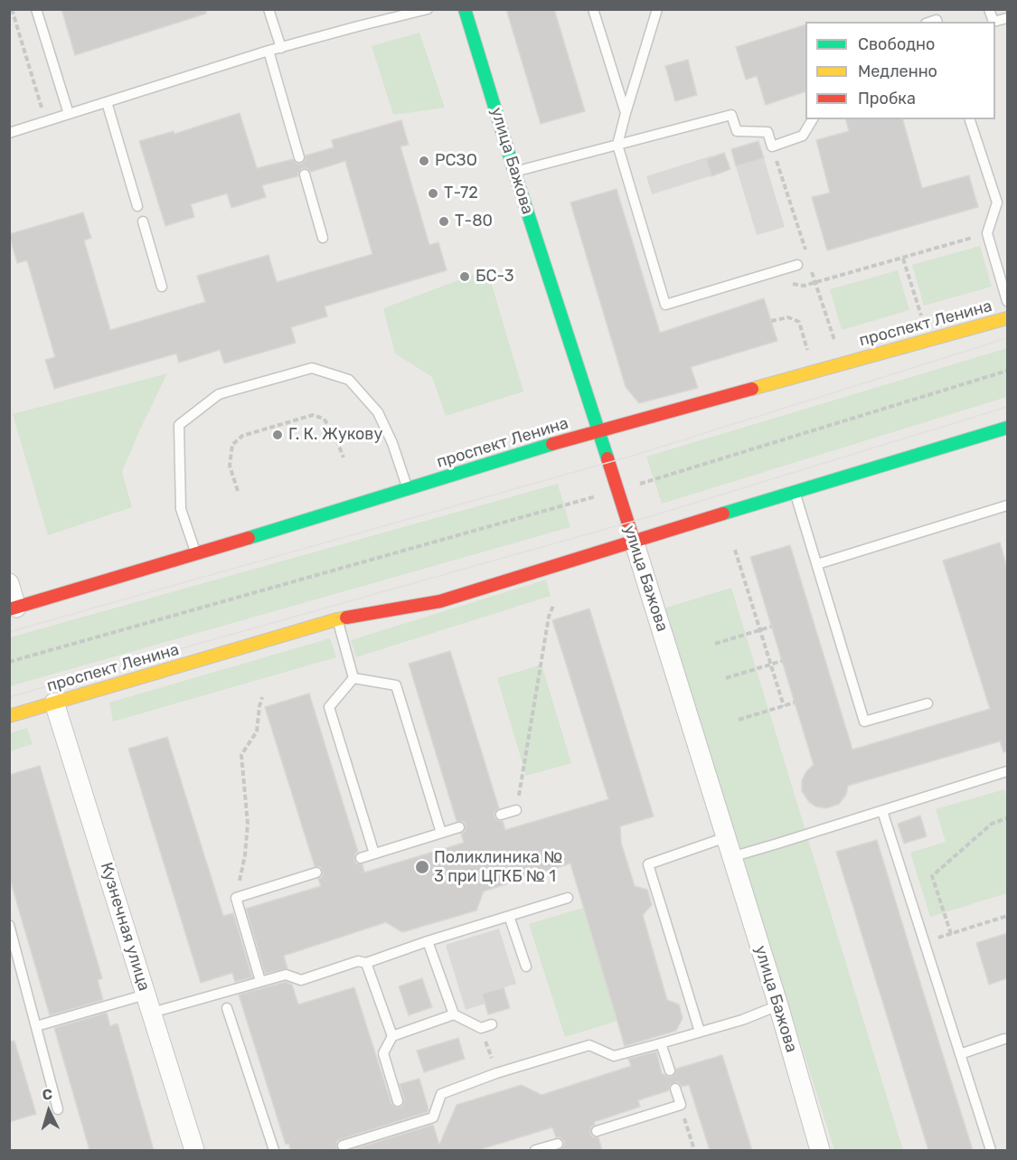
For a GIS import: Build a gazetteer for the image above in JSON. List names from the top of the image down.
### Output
{
  "streets": {
    "main road": ["улица Бажова", "проспект Ленина"],
    "street": ["Кузнечная улица"]
  },
  "crossings": [
    ["улица Бажова", "проспект Ленина"],
    ["проспект Ленина", "Кузнечная улица"]
  ],
  "places": [
    "РСЗО",
    "Т-72",
    "Т-80",
    "БС-3",
    "Г. К. Жукову",
    "Поликлиника № 3 при ЦГКБ № 1"
  ],
  "legend": ["Свободно", "Медленно", "Пробка"],
  "north": "top"
}
